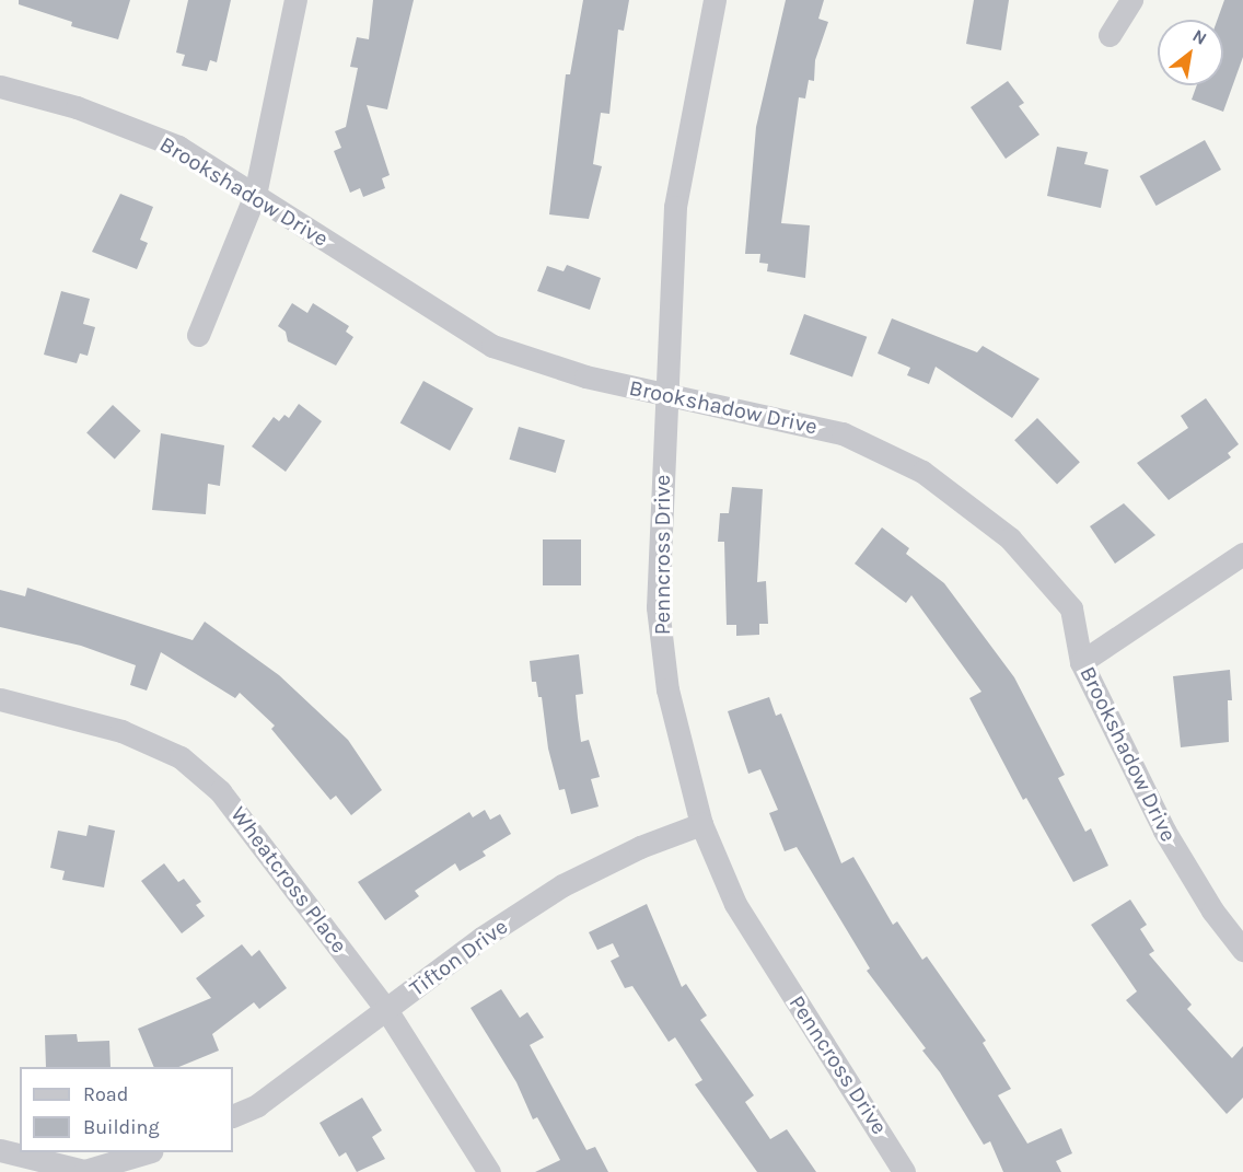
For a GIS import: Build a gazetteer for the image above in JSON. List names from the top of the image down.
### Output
{
  "streets": {
    "street": [
      "Brookshadow Drive",
      "Penncross Drive",
      "Wheatcross Place",
      "Tifton Drive"
    ]
  },
  "crossings": [
    ["Brookshadow Drive", "Penncross Drive"],
    ["Penncross Drive", "Tifton Drive"],
    ["Wheatcross Place", "Tifton Drive"]
  ],
  "legend": ["Road", "Building"],
  "north": "top right"
}
